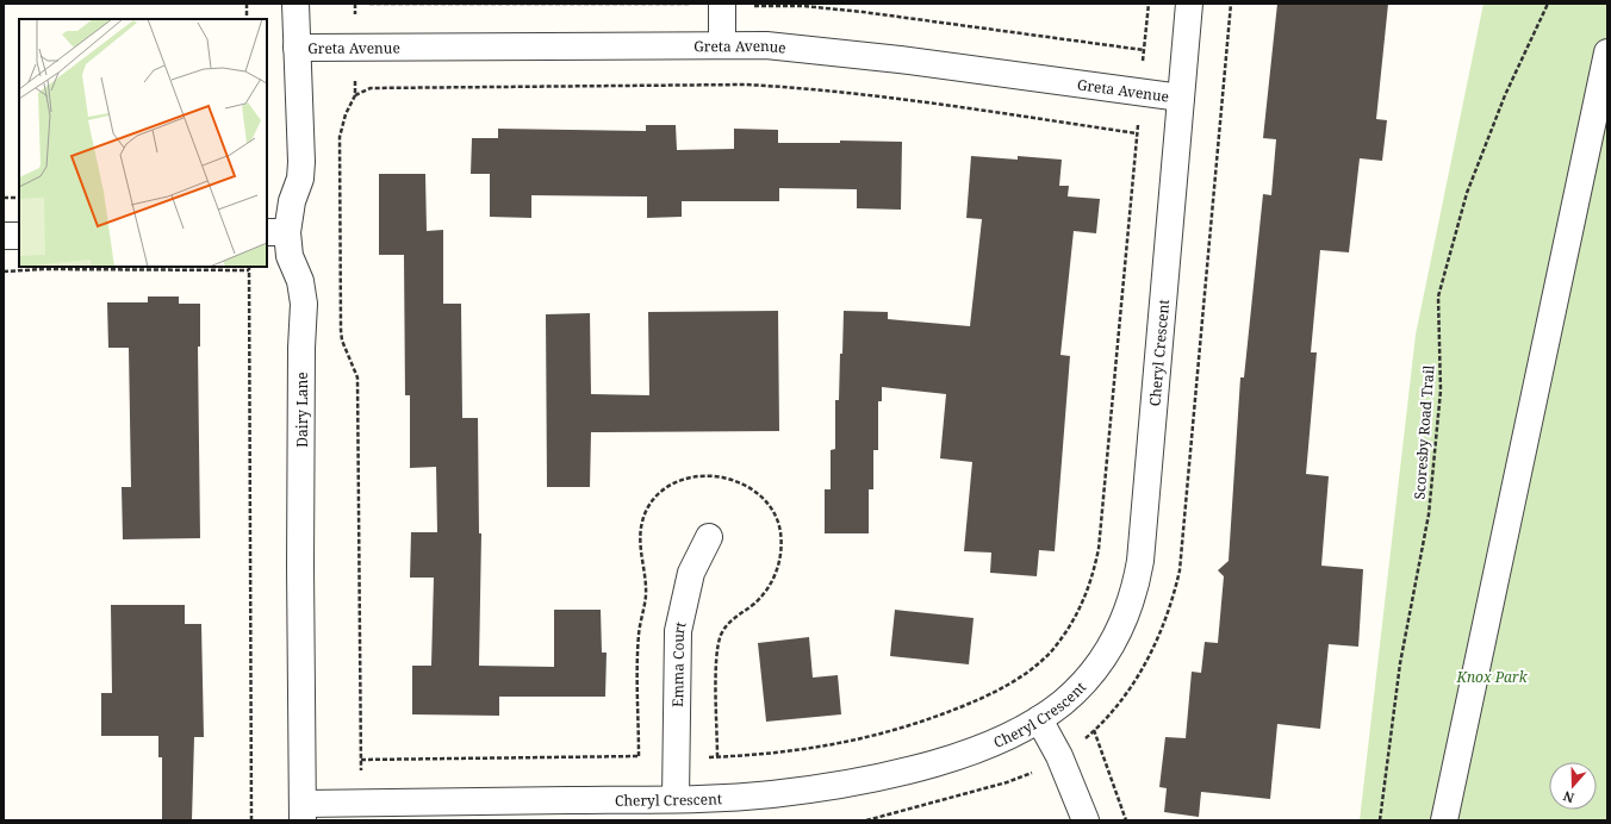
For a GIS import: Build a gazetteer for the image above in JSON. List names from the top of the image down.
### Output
{
  "streets": {
    "street": [
      "Greta Avenue",
      "Cheryl Crescent",
      "Dairy Lane",
      "Emma Court"
    ],
    "path": ["Scoresby Road Trail"]
  },
  "crossings": [
    ["Greta Avenue", "Cheryl Crescent"],
    ["Greta Avenue", "Dairy Lane"],
    ["Cheryl Crescent", "Dairy Lane"],
    ["Cheryl Crescent", "Emma Court"]
  ],
  "parks": ["Knox Park"],
  "north": "bottom"
}
